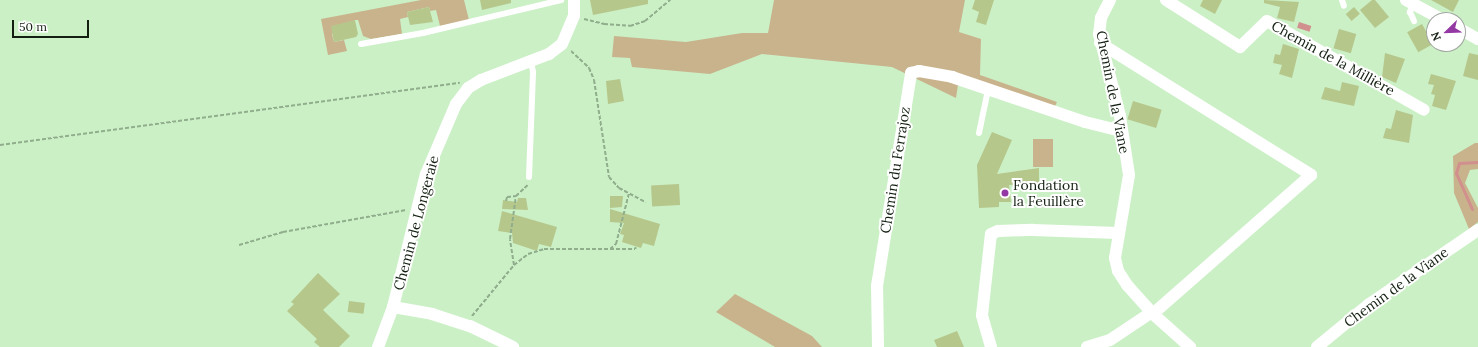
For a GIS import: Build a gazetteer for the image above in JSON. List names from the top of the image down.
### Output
{
  "streets": {
    "street": [
      "Chemin de la Millière",
      "Chemin de la Viane",
      "Chemin du Ferrajoz",
      "Chemin de Longeraie"
    ]
  },
  "places": ["Fondation la Feuillère"],
  "scale_bar": "50 m",
  "north": "bottom left"
}
